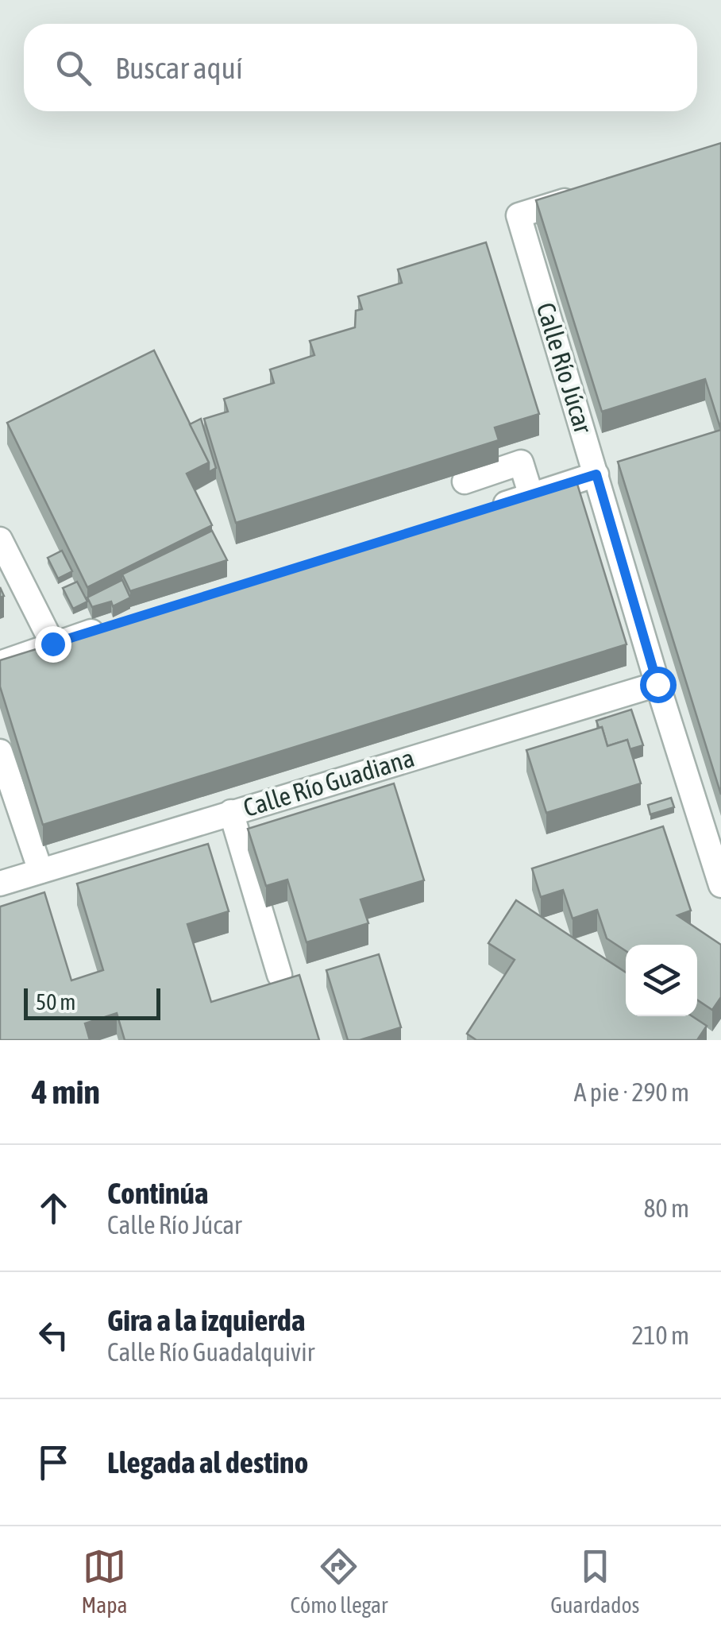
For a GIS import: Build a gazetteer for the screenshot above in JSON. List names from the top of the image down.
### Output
{
  "streets": {
    "street": ["Calle Río Júcar", "Calle Río Guadiana"]
  },
  "crossings": [
    ["Calle Río Júcar", "Calle Río Guadiana"]
  ],
  "scale_bar": "50 m",
  "page": {
    "search": "Buscar aquí",
    "scale": "50 m",
    "heading": ["4 min", "A pie · 290 m"],
    "list": [
      ["Continúa", "Calle Río Júcar", "80 m"],
      ["Gira a la izquierda", "Calle Río Guadalquivir", "210 m"],
      "Llegada al destino"
    ],
    "nav": ["Mapa", "Cómo llegar", "Guardados"]
  }
}
